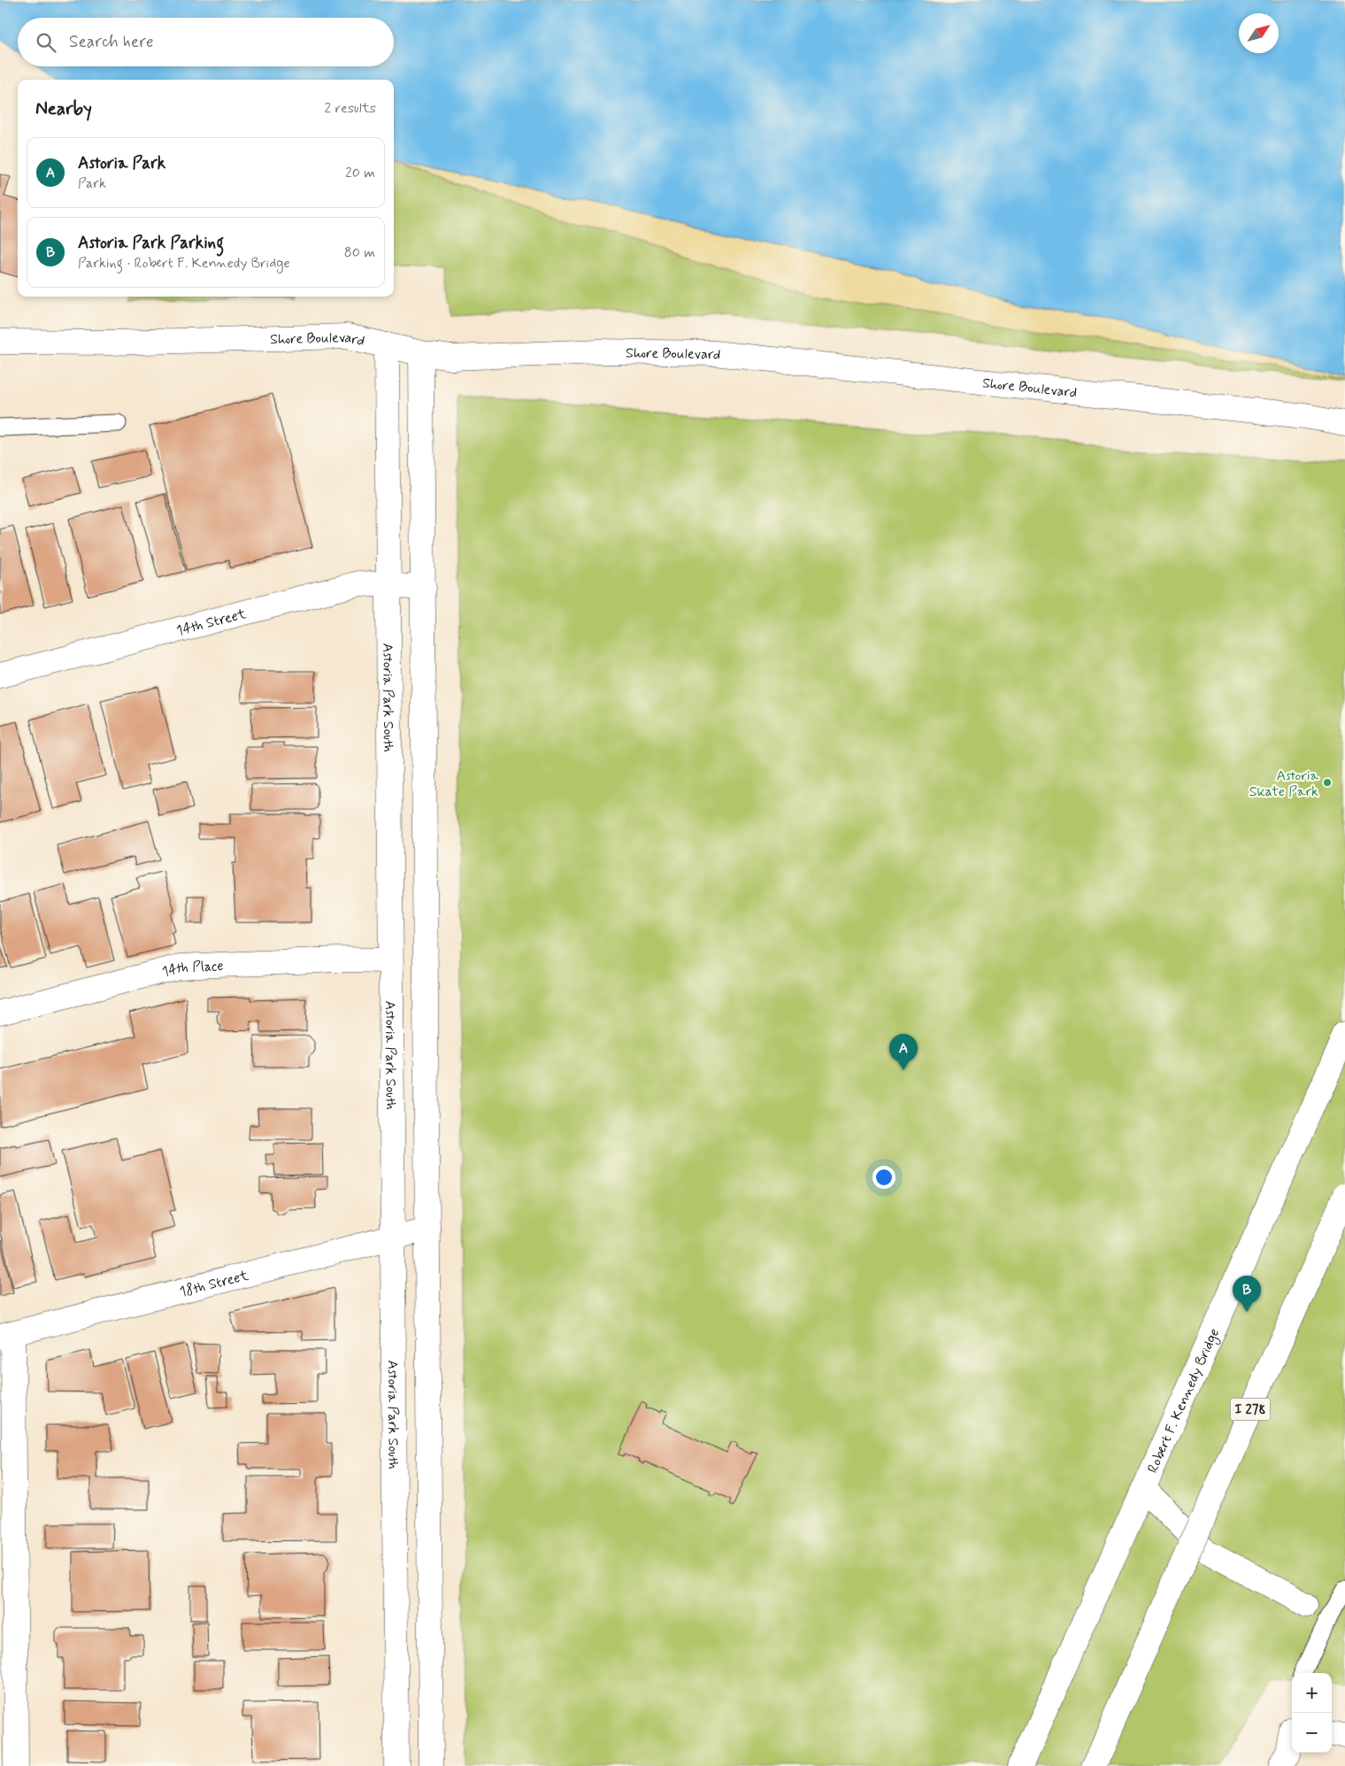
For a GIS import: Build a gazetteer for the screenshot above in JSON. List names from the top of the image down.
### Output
{
  "streets": {
    "main road": [
      "Shore Boulevard",
      "14th Street",
      "Astoria Park South",
      "14th Place",
      "18th Street",
      "Robert F. Kennedy Bridge",
      "I 278"
    ]
  },
  "crossings": [
    ["Shore Boulevard", "Astoria Park South"],
    ["14th Street", "Astoria Park South"],
    ["Astoria Park South", "14th Place"],
    ["Astoria Park South", "18th Street"]
  ],
  "places": ["Astoria Skate Park"],
  "north": "top right",
  "page": {
    "search": "Search here",
    "heading": ["Nearby", "2 results"],
    "list": [
      {
        "mark": "A",
        "name": "Astoria Park",
        "note": "Park",
        "value": "20 m"
      },
      {
        "mark": "B",
        "name": "Astoria Park Parking",
        "note": "Parking · Robert F. Kennedy Bridge",
        "value": "80 m"
      }
    ],
    "pins": ["A", "B"],
    "map_buttons": ["+", "−"]
  }
}
